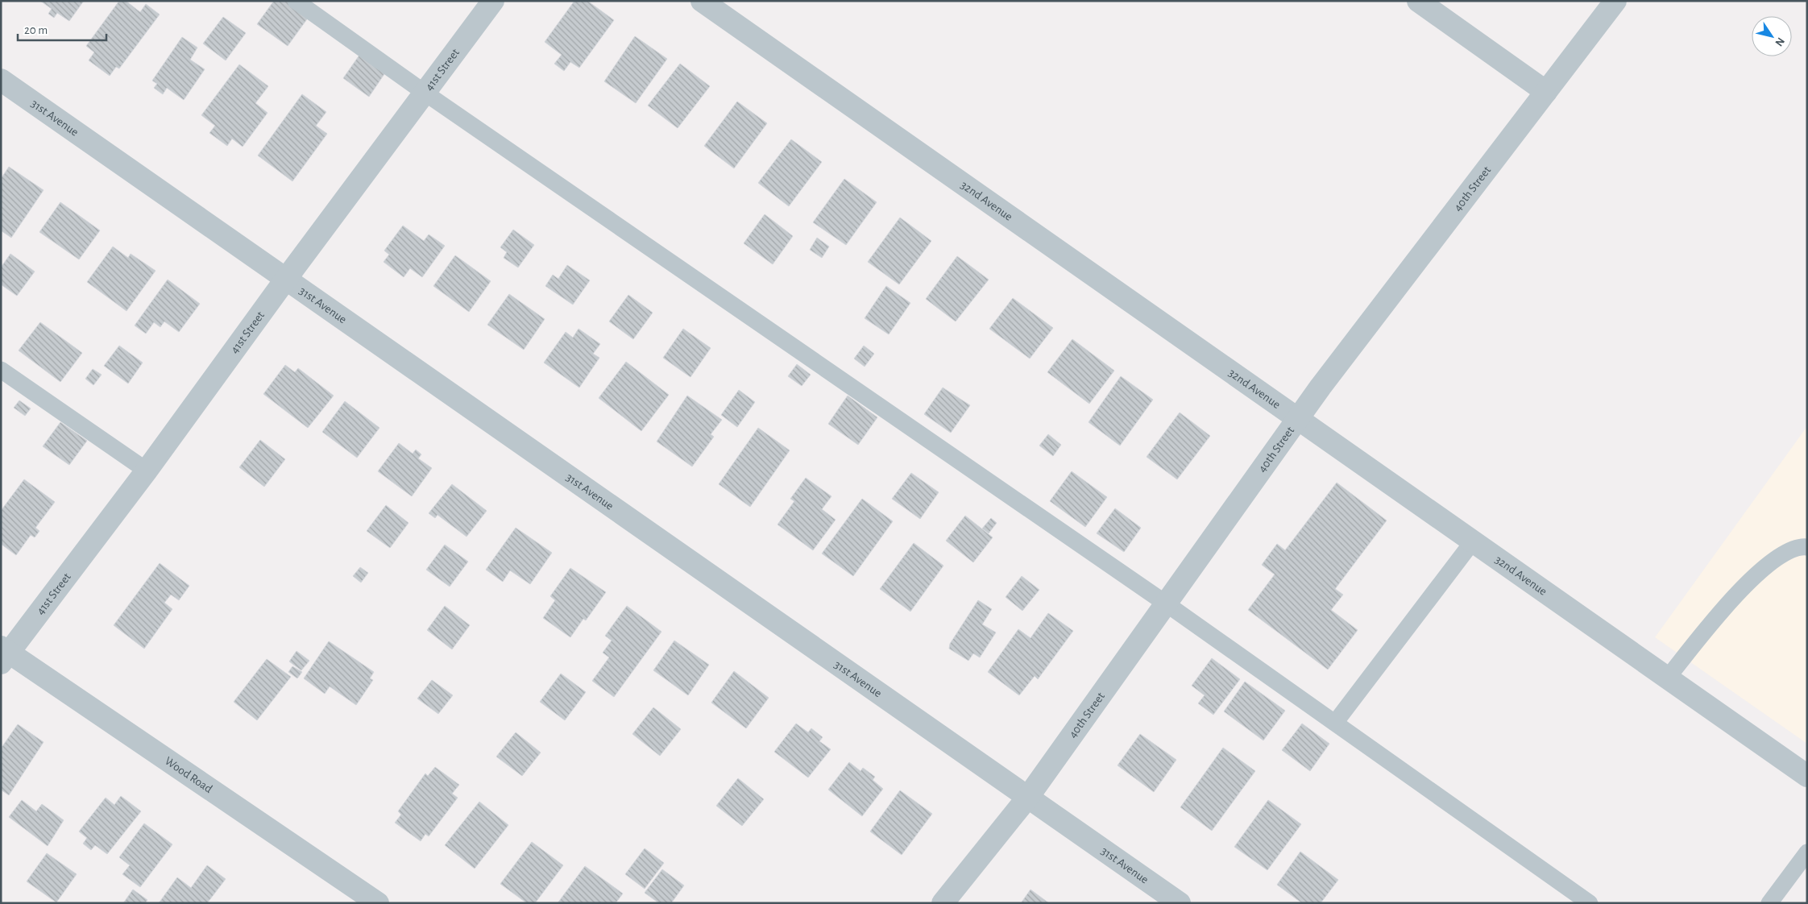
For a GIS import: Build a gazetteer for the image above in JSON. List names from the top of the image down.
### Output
{
  "streets": {
    "street": [
      "41st Street",
      "31st Avenue",
      "40th Street",
      "32nd Avenue",
      "Wood Road"
    ]
  },
  "crossings": [
    ["41st Street", "31st Avenue"],
    ["41st Street", "Wood Road"],
    ["31st Avenue", "40th Street"],
    ["40th Street", "32nd Avenue"]
  ],
  "scale_bar": "20 m",
  "north": "bottom right"
}
